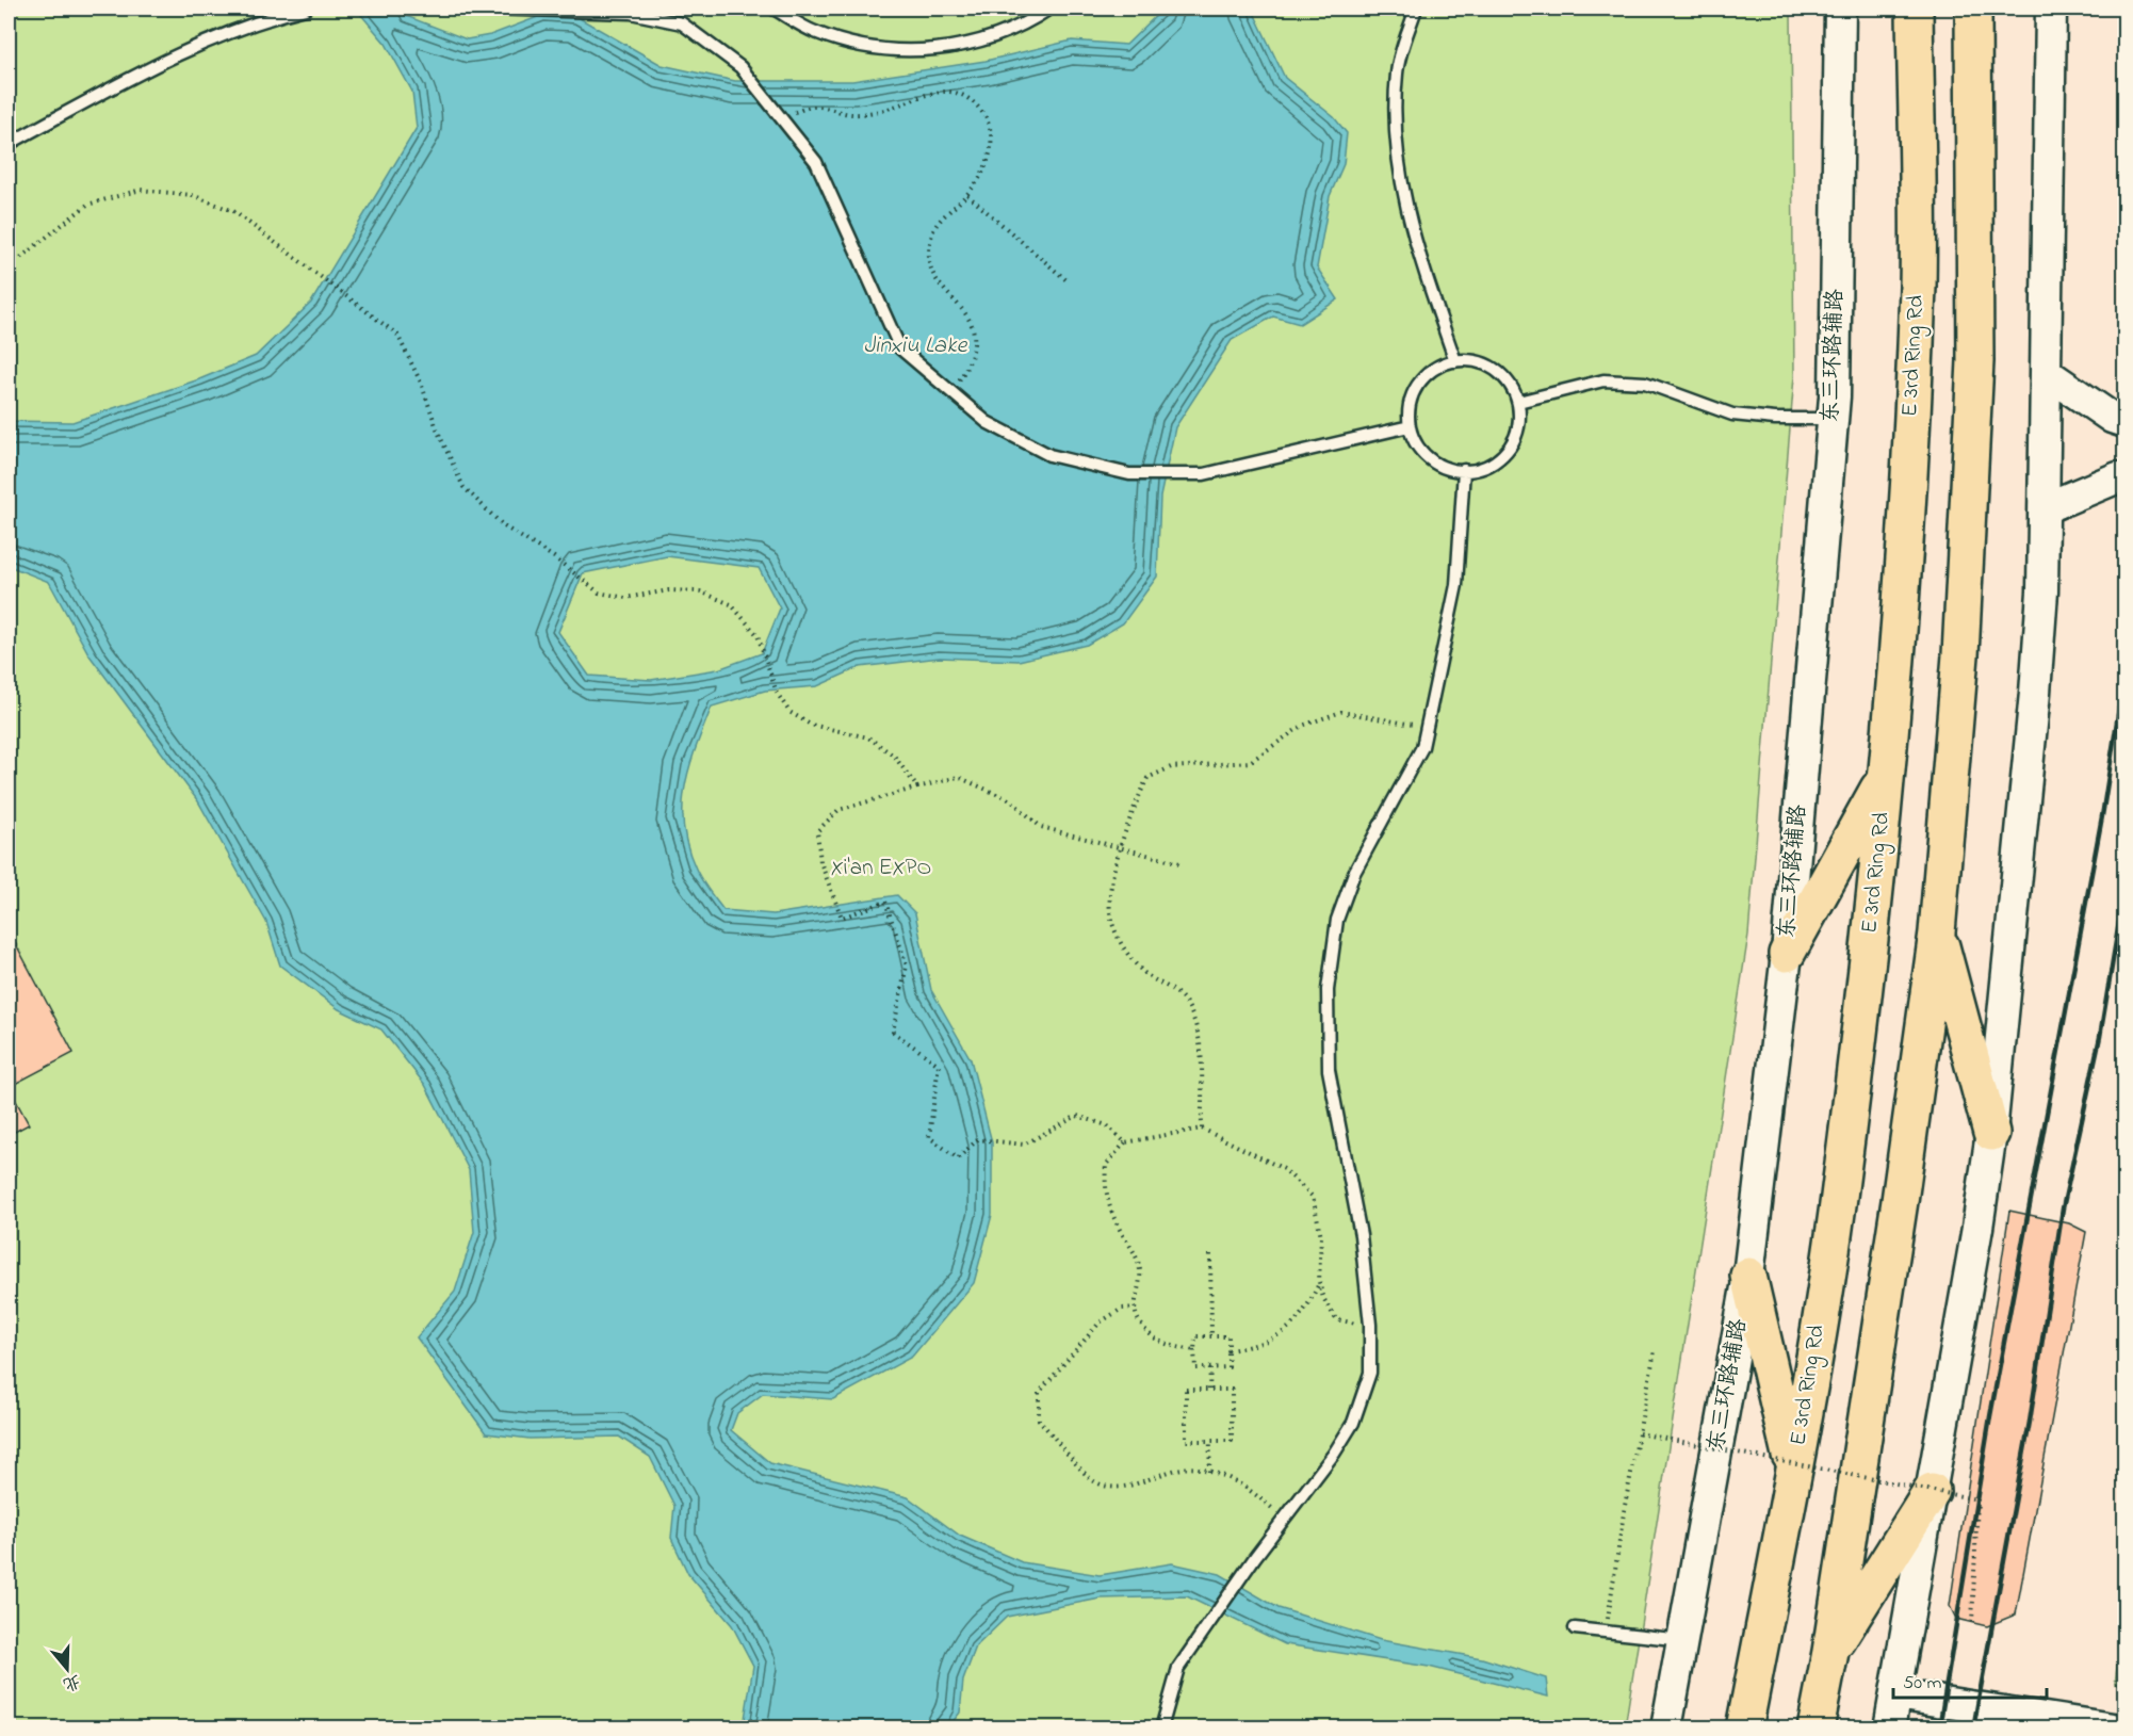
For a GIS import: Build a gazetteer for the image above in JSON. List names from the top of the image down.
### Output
{
  "streets": {
    "highway": ["E 3rd Ring Rd"],
    "main road": ["东三环路辅路"]
  },
  "water": ["Jinxiu Lake"],
  "parks": ["Xi'an EXPO"],
  "scale_bar": "50 m",
  "north": "bottom"
}
